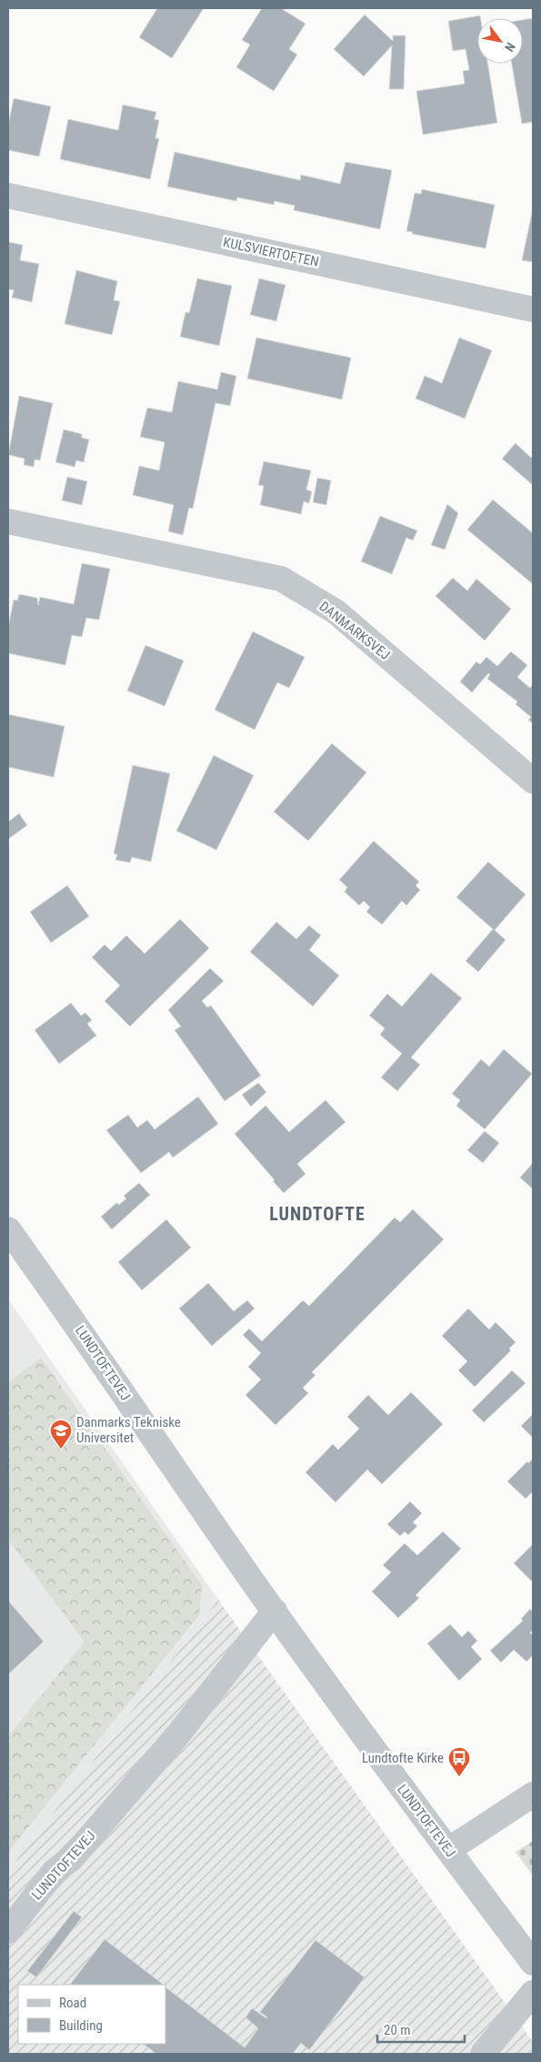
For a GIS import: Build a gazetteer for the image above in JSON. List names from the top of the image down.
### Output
{
  "streets": {
    "street": ["KULSVIERTOFTEN", "DANMARKSVEJ", "LUNDTOFTEVEJ"]
  },
  "districts": ["LUNDTOFTE"],
  "places": {
    "school or university": ["Danmarks Tekniske Universitet"],
    "bus stop": ["Lundtofte Kirke"]
  },
  "legend": ["Road", "Building"],
  "scale_bar": "20 m",
  "north": "bottom right"
}
